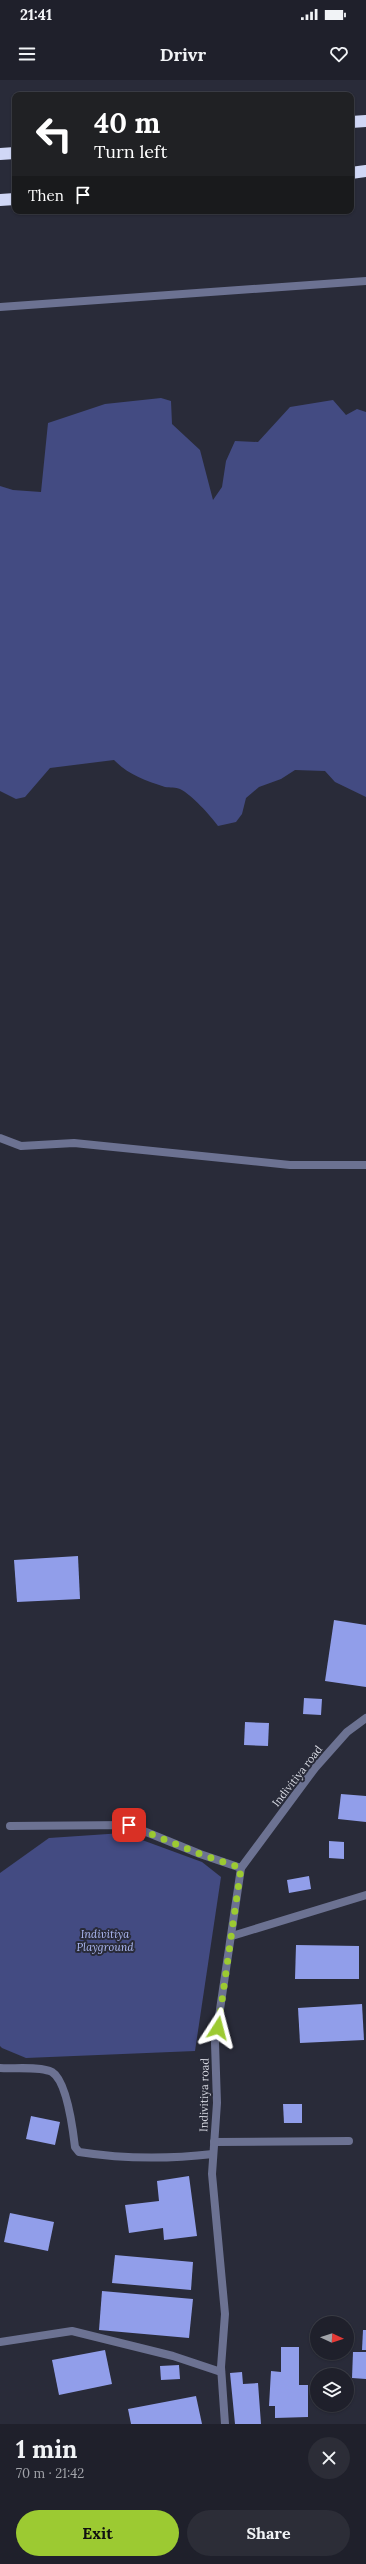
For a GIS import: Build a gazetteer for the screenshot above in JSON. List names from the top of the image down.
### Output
{
  "streets": {
    "street": ["Indivitiya road"]
  },
  "parks": ["Indivitiya Playground"],
  "north": "right",
  "page": {
    "status": "21:41",
    "header": "Drivr",
    "turn": ["40 m", "Turn left"],
    "then": "Then",
    "heading": ["1 min", "70 m · 21:42"],
    "buttons": ["Exit", "Share"]
  }
}
